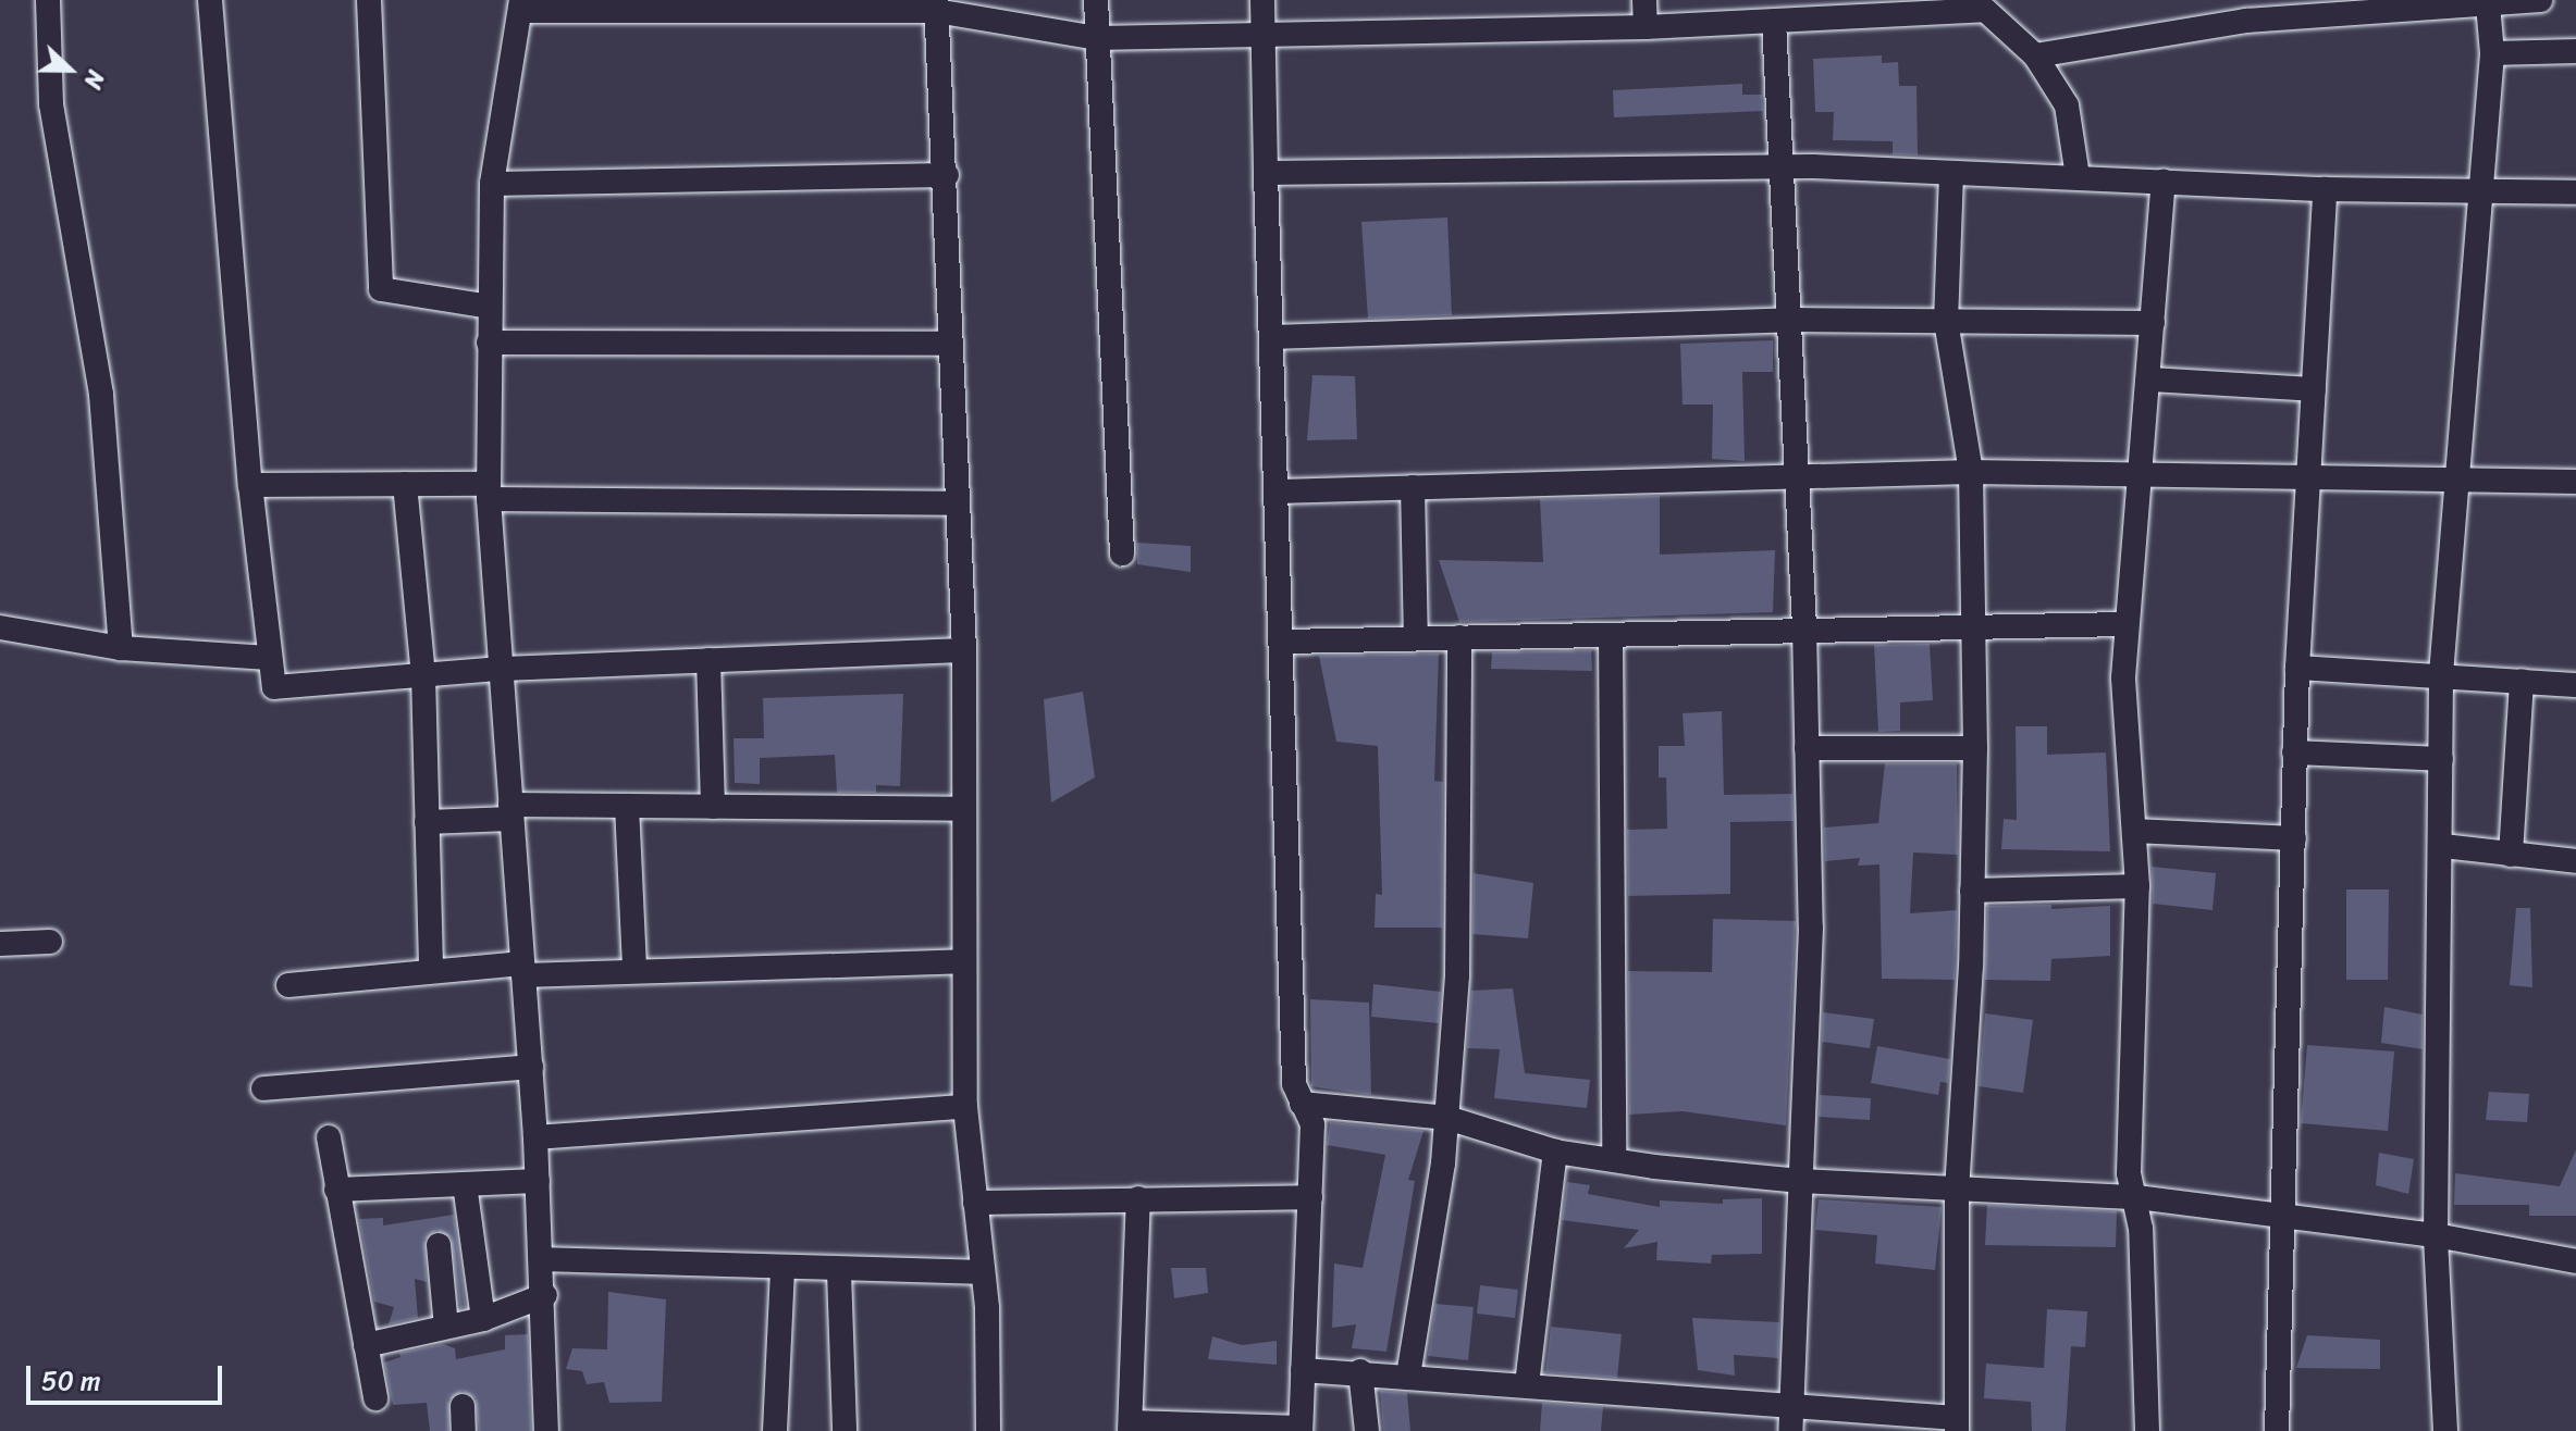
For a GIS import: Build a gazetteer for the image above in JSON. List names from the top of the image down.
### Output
{
  "scale_bar": "50 m",
  "north": "right"
}
